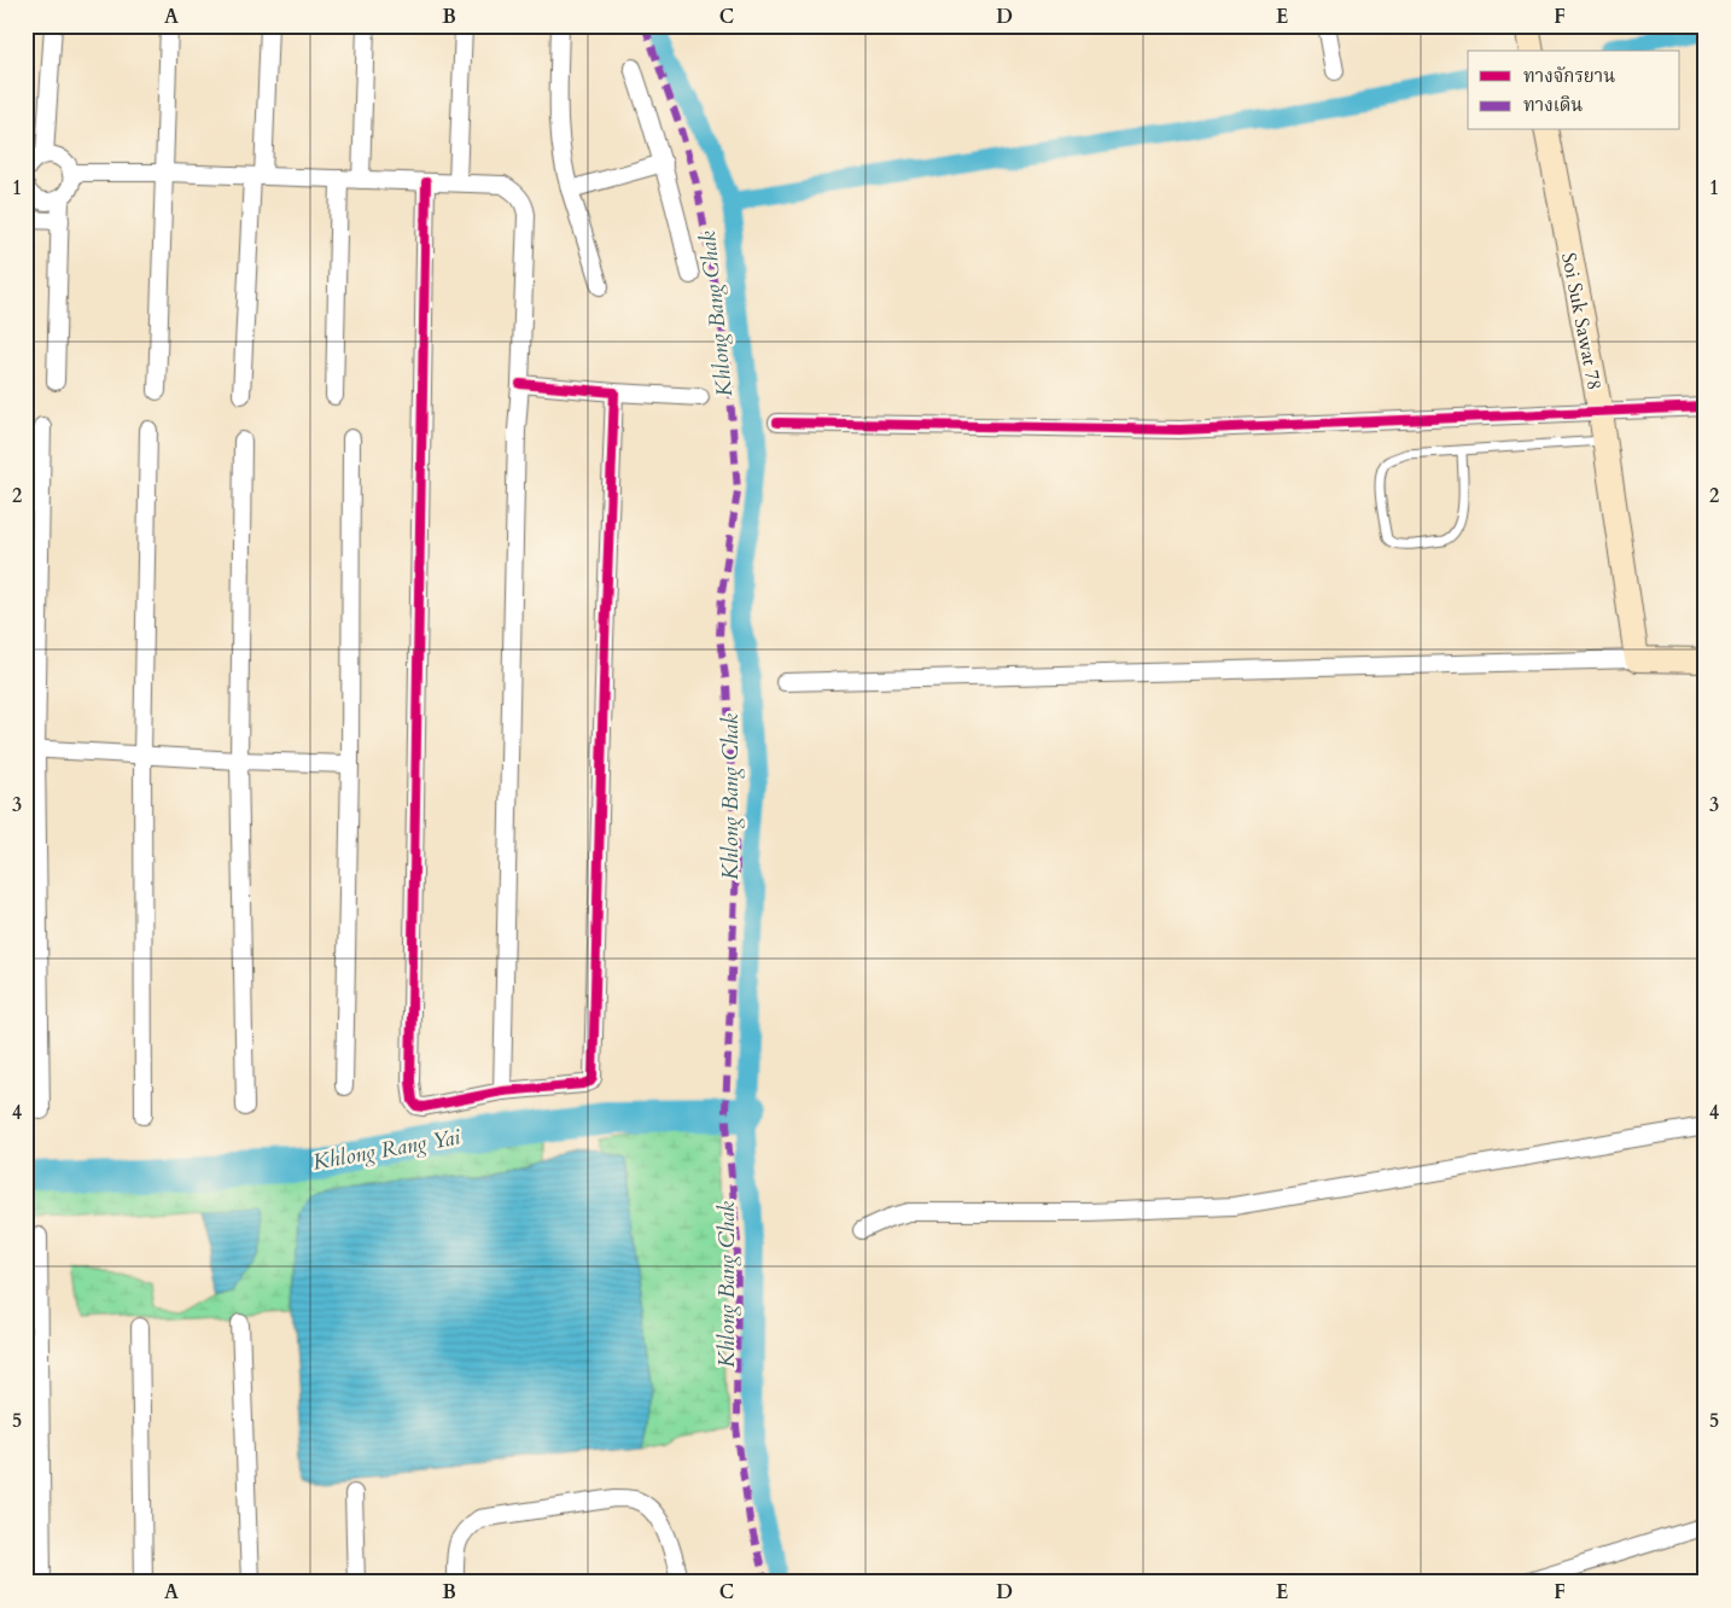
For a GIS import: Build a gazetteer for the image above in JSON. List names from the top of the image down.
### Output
{
  "streets": {
    "street": ["Soi Suk Sawat 78"]
  },
  "water": ["Khlong Bang Chak", "Khlong Rang Yai"],
  "legend": ["ทางจักรยาน", "ทางเดิน"],
  "grid": {
    "columns": [
      "A",
      "B",
      "C",
      "D",
      "E",
      "F"
    ],
    "rows": [
      "1",
      "2",
      "3",
      "4",
      "5"
    ]
  }
}
